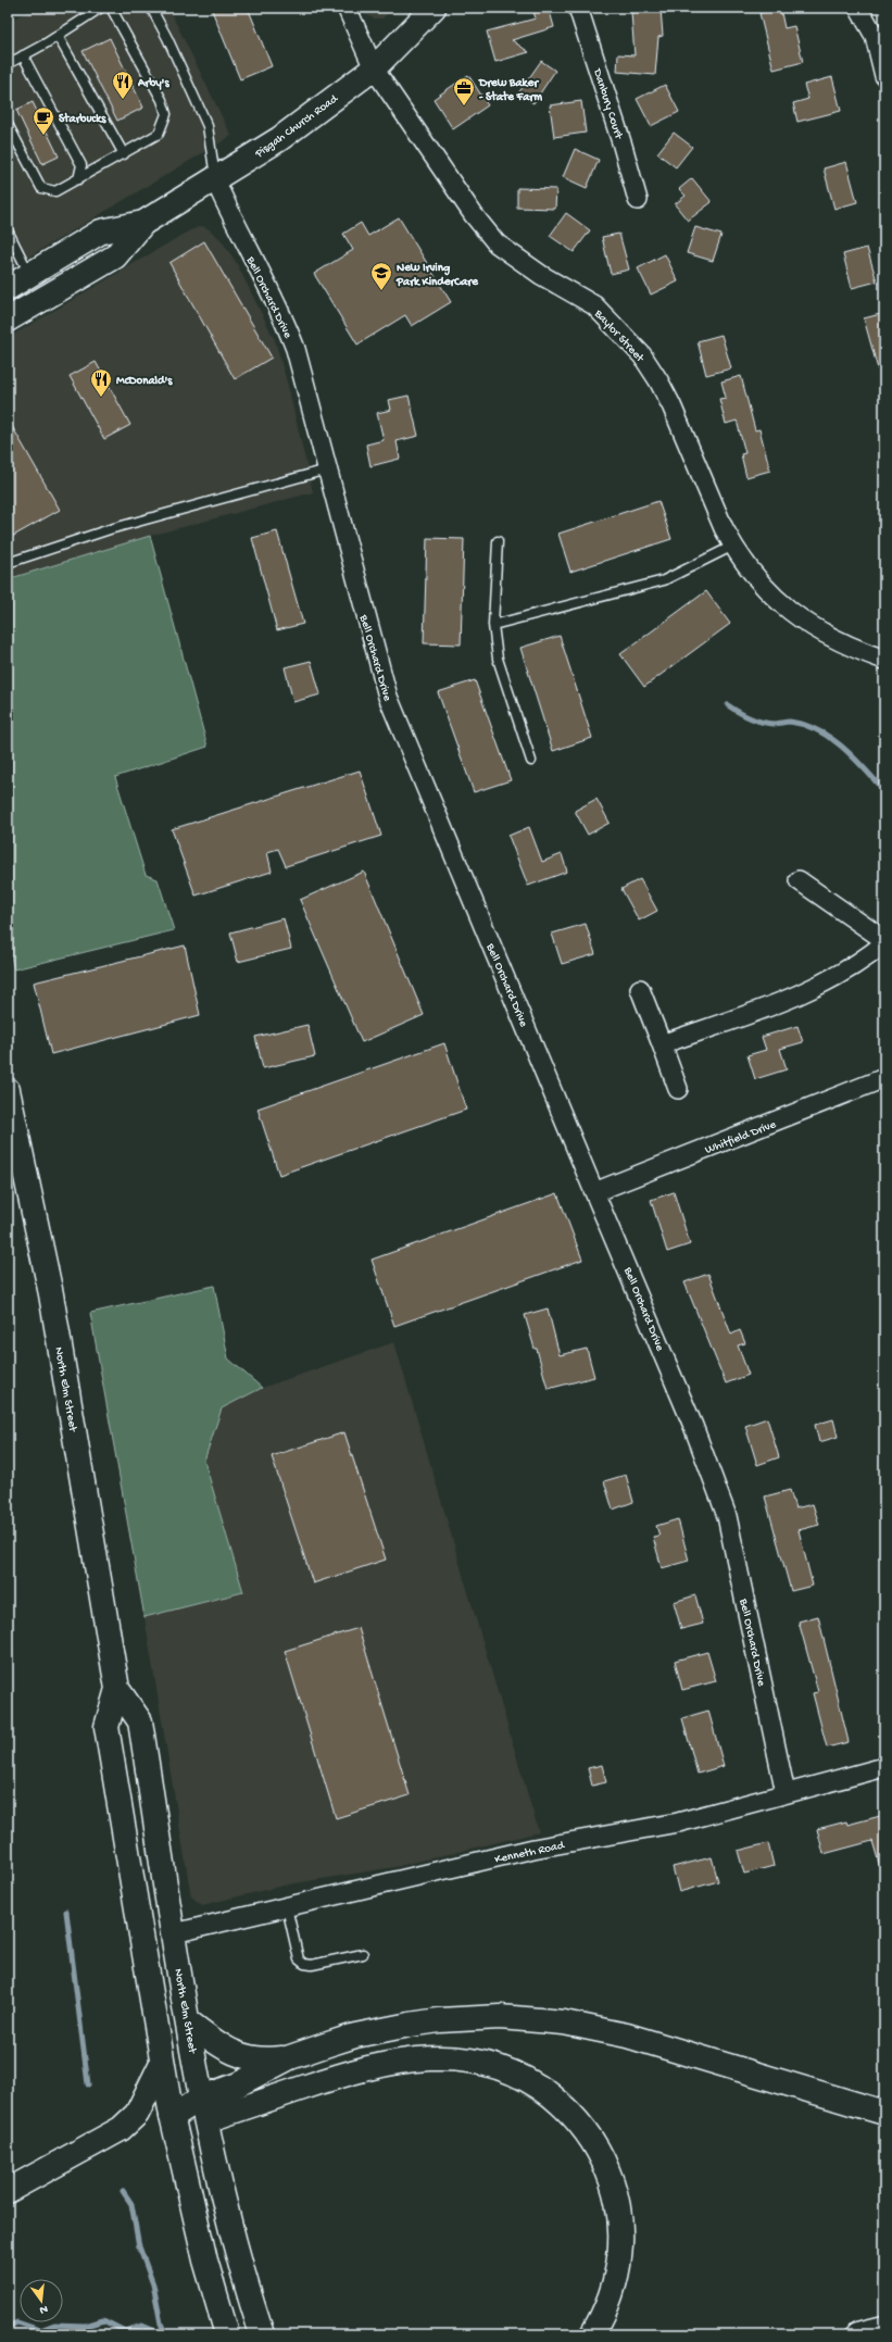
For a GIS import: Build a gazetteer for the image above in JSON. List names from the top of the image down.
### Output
{
  "streets": {
    "main road": ["Pisgah Church Road", "North Elm Street"],
    "street": [
      "Danbury Court",
      "Bell Orchard Drive",
      "Baylor Street",
      "Whitfield Drive",
      "Kenneth Road"
    ]
  },
  "crossings": [
    ["Pisgah Church Road", "Bell Orchard Drive"],
    ["Pisgah Church Road", "Baylor Street"],
    ["Bell Orchard Drive", "Whitfield Drive"],
    ["Bell Orchard Drive", "Kenneth Road"],
    ["North Elm Street", "Kenneth Road"]
  ],
  "places": {
    "restaurant": ["Arby's", "McDonald's"],
    "office": ["Drew Baker - State Farm"],
    "cafe": ["Starbucks"],
    "school or university": ["New Irving Park KinderCare"]
  },
  "north": "bottom"
}
